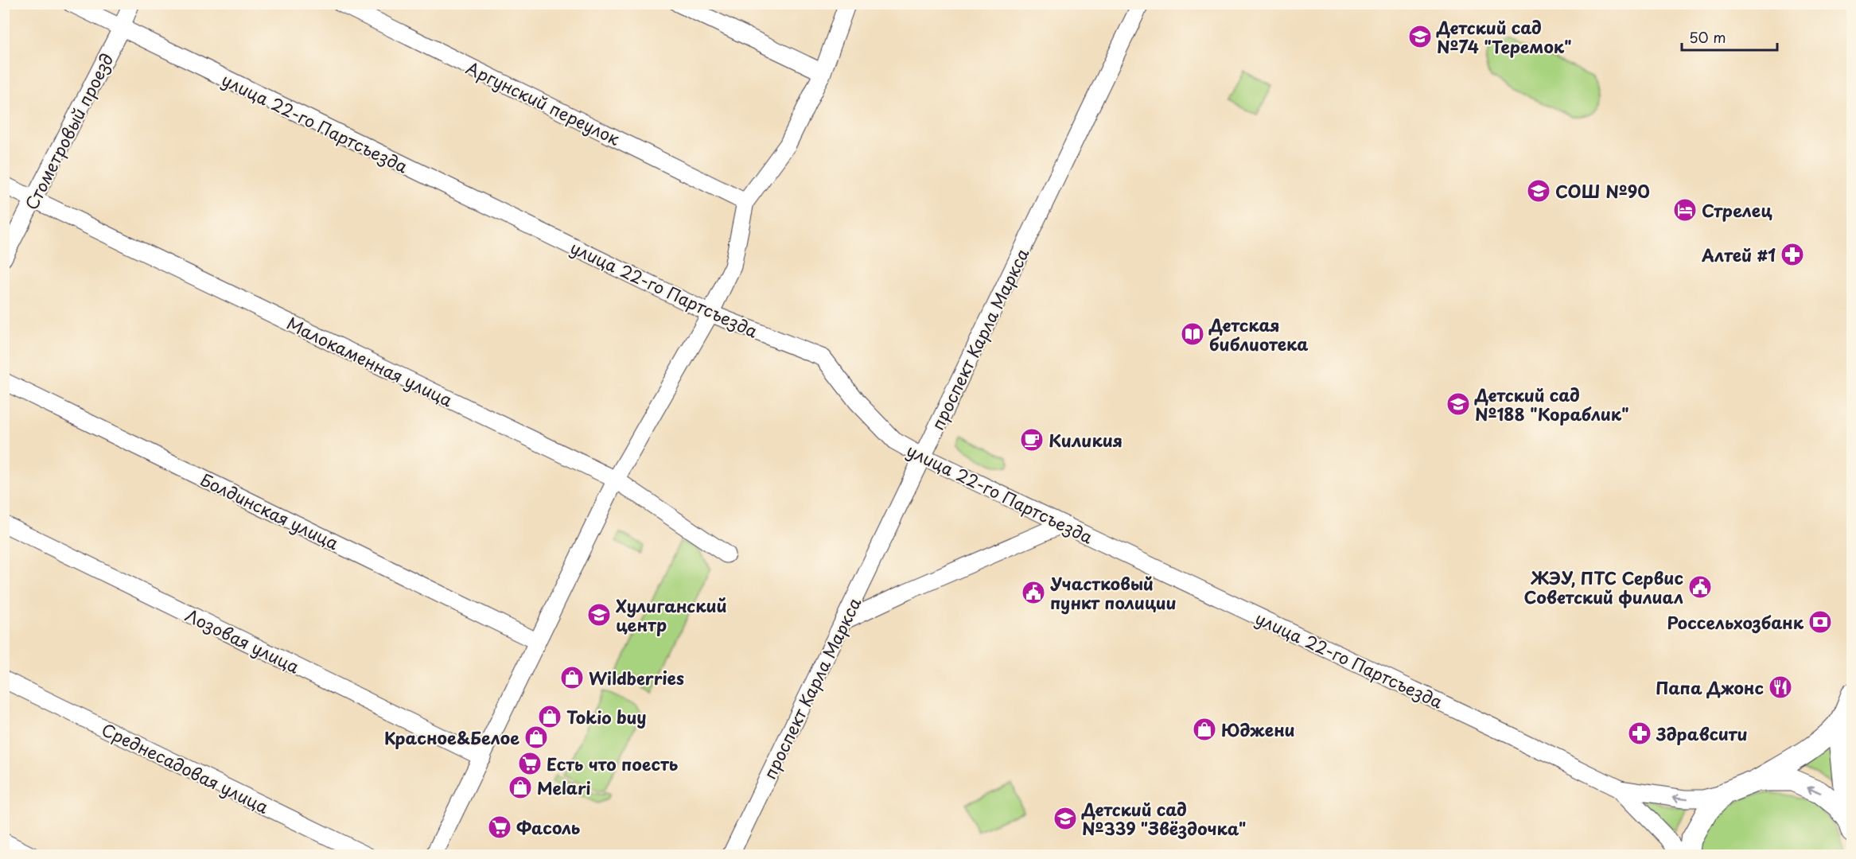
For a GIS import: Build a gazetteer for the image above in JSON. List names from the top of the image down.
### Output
{
  "streets": {
    "street": [
      "Аргунский переулок",
      "улица 22-го Партсъезда",
      "Стометровый проезд",
      "проспект Карла Маркса",
      "Малокаменная улица",
      "Болдинская улица",
      "Лозовая улица",
      "Среднесадовая улица"
    ]
  },
  "crossings": [
    ["улица 22-го Партсъезда", "Стометровый проезд"],
    ["улица 22-го Партсъезда", "проспект Карла Маркса"],
    ["Стометровый проезд", "Малокаменная улица"]
  ],
  "places": {
    "school or university": [
      "Детский сад №74 \"Теремок\"",
      "СОШ №90",
      "Детский сад №188 \"Кораблик\"",
      "Хулиганский центр",
      "Детский сад №339 \"Звёздочка\""
    ],
    "hotel": ["Стрелец"],
    "pharmacy": ["Алтей #1", "Здравсити"],
    "library": ["Детская библиотека"],
    "cafe": ["Киликия"],
    "public building": ["ЖЭУ, ПТС Сервис Советский филиал", "Участковый пункт полиции"],
    "bank": ["Россельхозбанк"],
    "shop": [
      "Wildberries",
      "Tokio buy",
      "Юджени",
      "Красное&Белое",
      "Melari"
    ],
    "restaurant": ["Папа Джонс"],
    "supermarket": ["Есть что поесть", "Фасоль"]
  },
  "scale_bar": "50 m"
}
